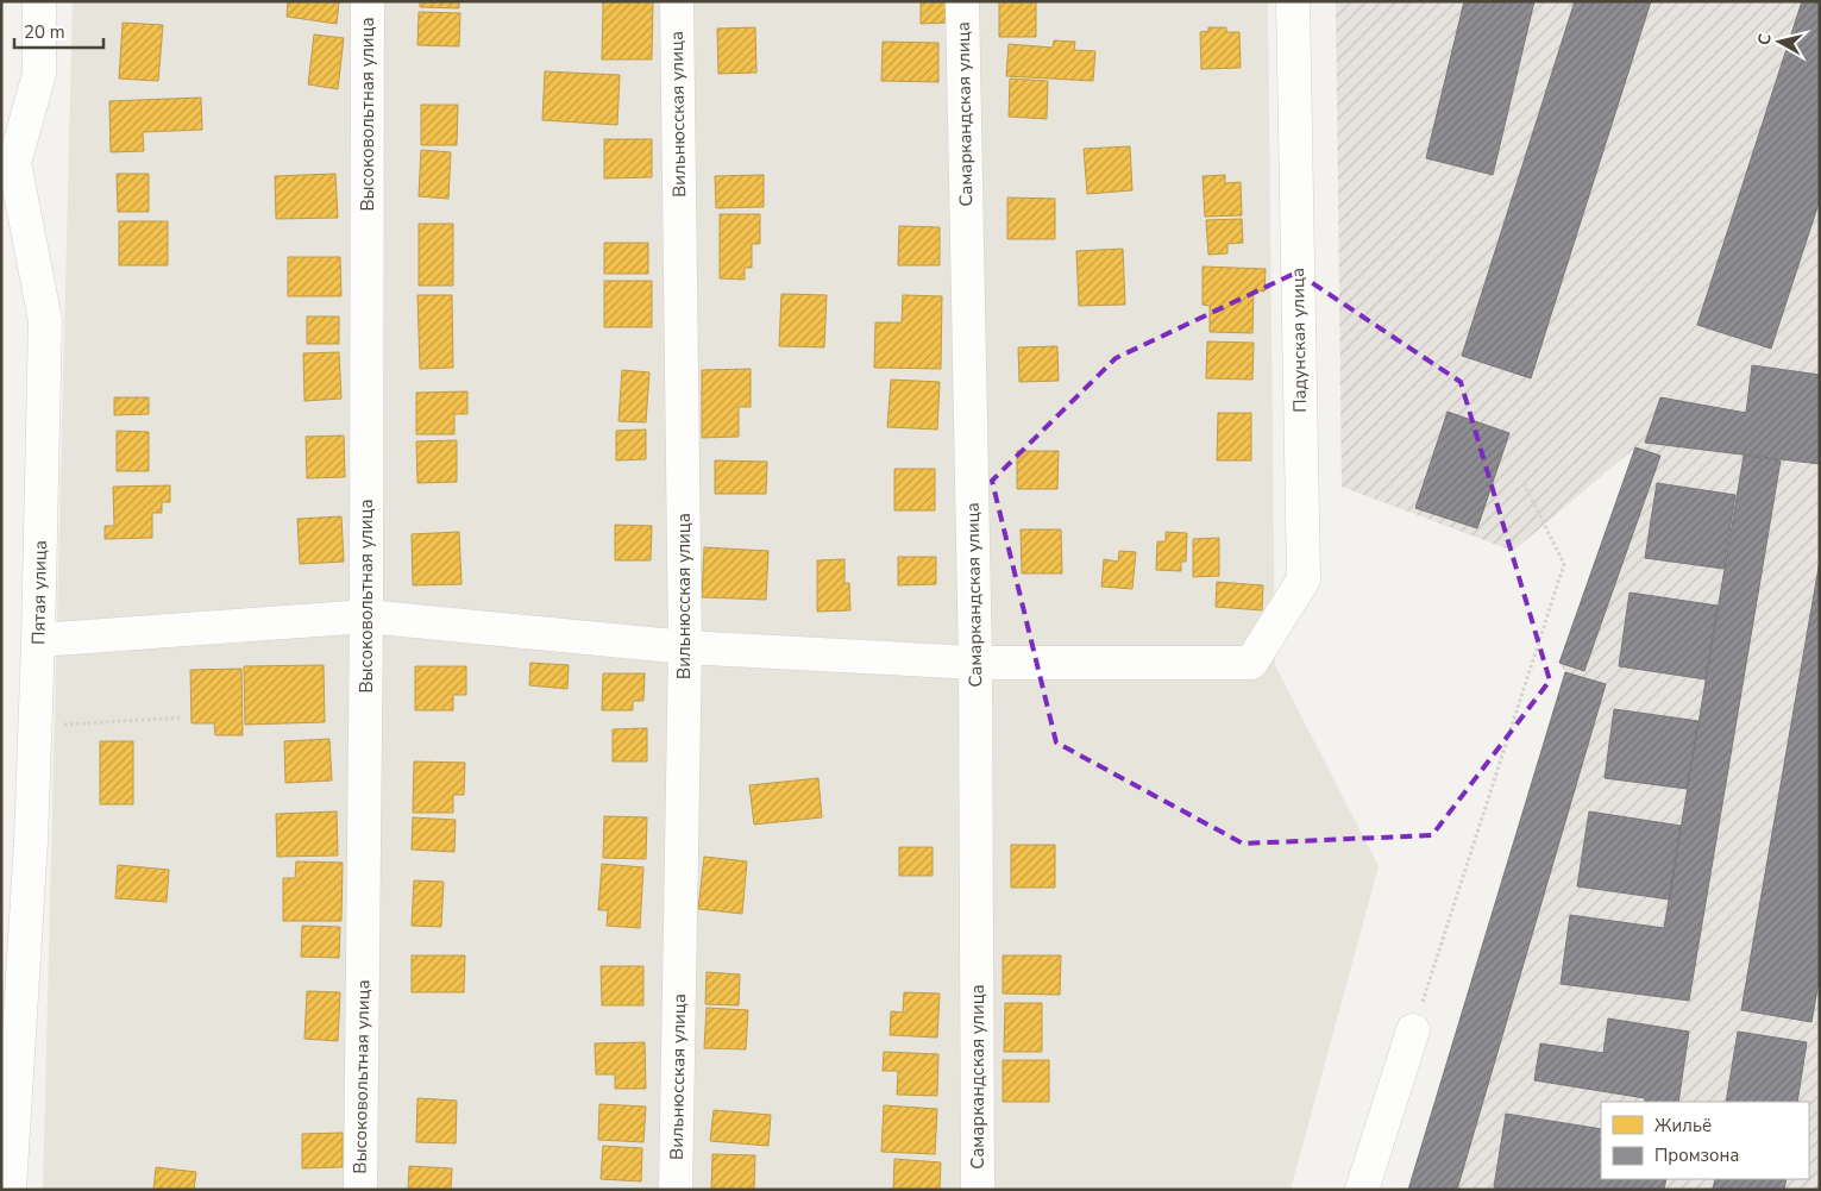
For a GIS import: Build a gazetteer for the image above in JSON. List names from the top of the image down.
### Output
{
  "streets": {
    "street": [
      "Высоковольтная улица",
      "Вильнюсская улица",
      "Самаркандская улица",
      "Падунская улица",
      "Пятая улица"
    ]
  },
  "crossings": [
    ["Самаркандская улица", "Падунская улица"]
  ],
  "legend": ["Жильё", "Промзона"],
  "scale_bar": "20 m",
  "north": "left"
}
